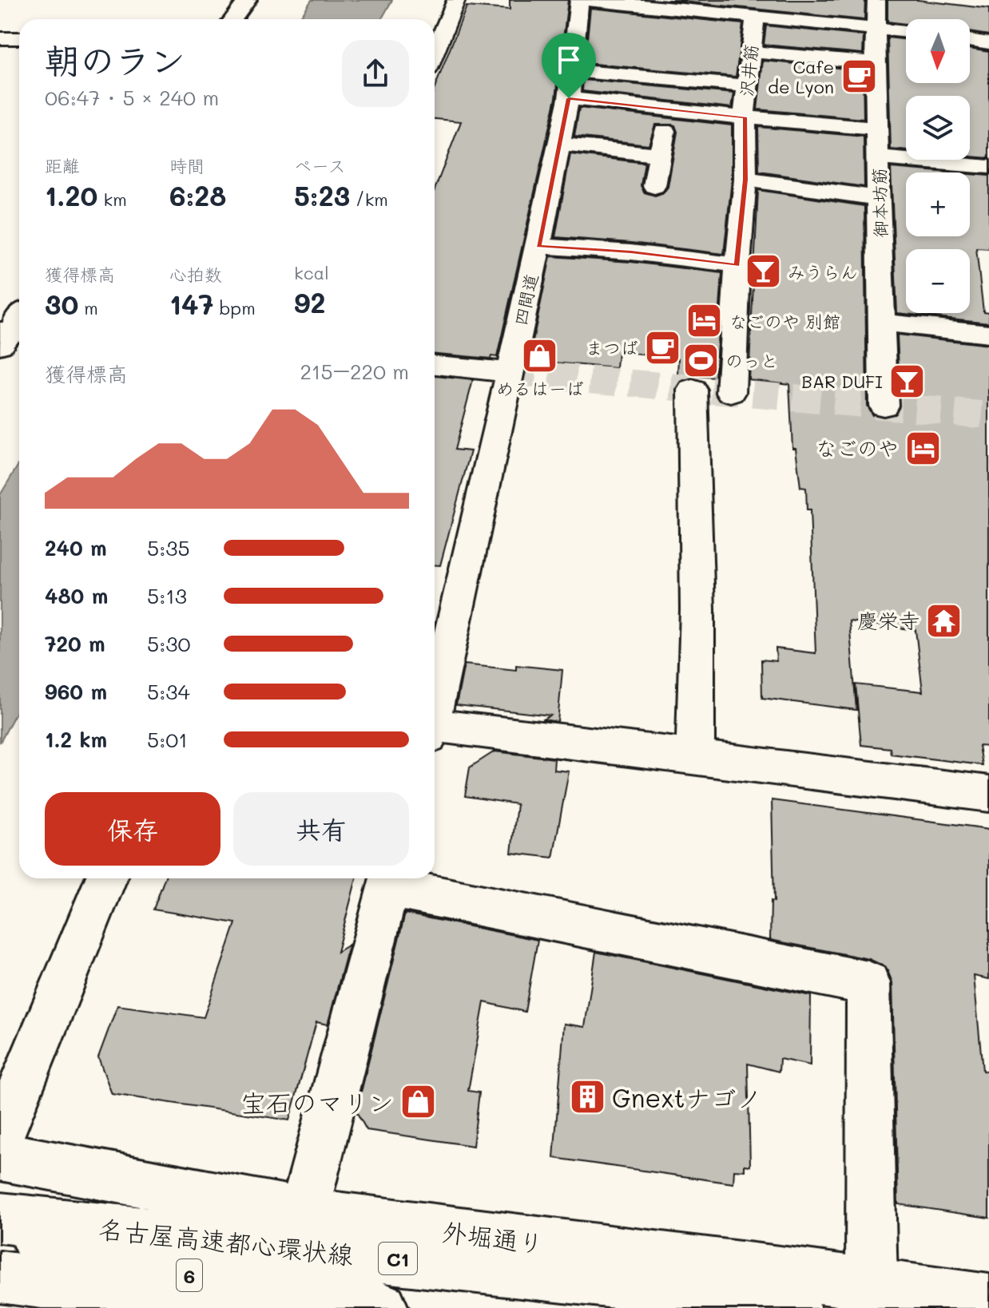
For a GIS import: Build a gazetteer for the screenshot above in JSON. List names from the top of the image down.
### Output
{
  "streets": {
    "main road": [
      "沢井筋",
      "御本坊筋",
      "四間道",
      "外堀通り",
      "名古屋高速都心環状線",
      "C1",
      "6"
    ]
  },
  "places": {
    "cafe": ["Cafe de Lyon", "まつば"],
    "bar": ["みうらん", "BAR DUFI"],
    "hotel": ["なごのや 別館", "なごのや"],
    "shop": ["めるはーば", "宝石のマリン"],
    "sports": ["のっと"],
    "temple": ["慶栄寺"],
    "building": ["Gnextナゴノ"]
  },
  "north": "bottom",
  "page": {
    "map_buttons": ["+", "−"],
    "heading": ["朝のラン", "06:47 · 5 × 240 m"],
    "stats": [
      ["距離", "1.20 km"],
      ["時間", "6:28"],
      ["ペース", "5:23 /km"],
      ["獲得標高", "30 m"],
      ["心拍数", "147 bpm"],
      ["kcal", "92"]
    ],
    "chart": ["獲得標高", "215–220 m"],
    "list": [
      {
        "name": "240 m",
        "note": "5:35"
      },
      {
        "name": "480 m",
        "note": "5:13"
      },
      {
        "name": "720 m",
        "note": "5:30"
      },
      {
        "name": "960 m",
        "note": "5:34"
      },
      {
        "name": "1.2 km",
        "note": "5:01"
      }
    ],
    "buttons": ["保存", "共有"]
  }
}
